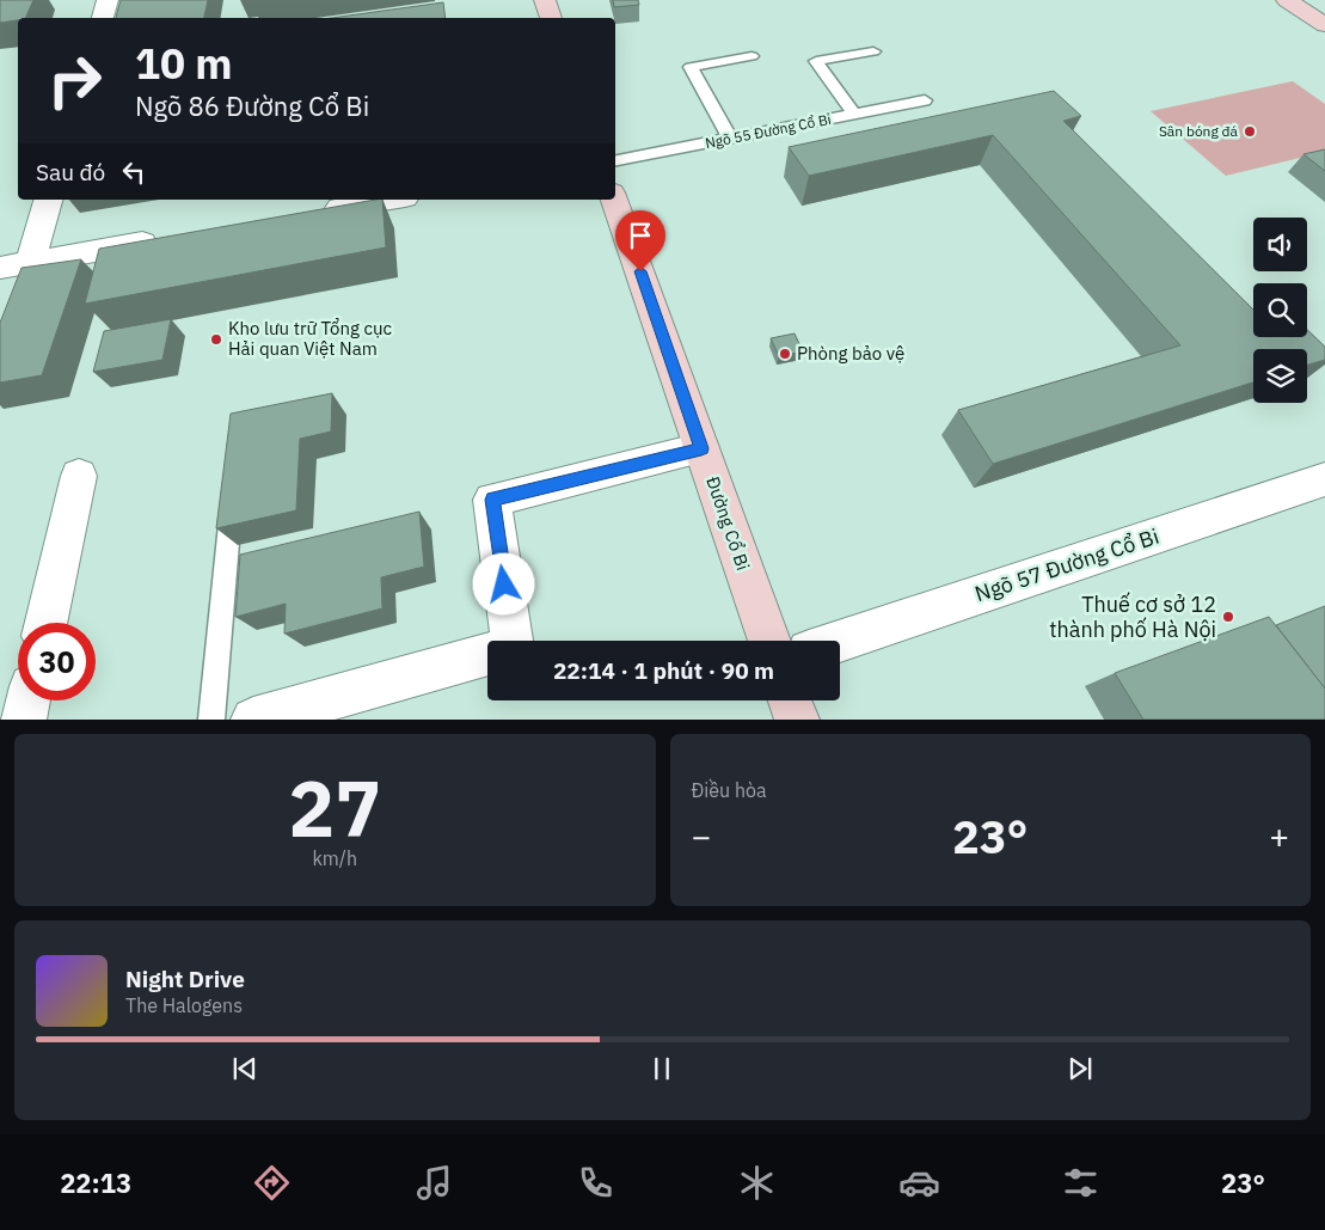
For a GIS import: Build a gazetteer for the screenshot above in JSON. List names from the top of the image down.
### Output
{
  "streets": {
    "main road": ["Đường Cổ Bi"],
    "street": ["Ngõ 57 Đường Cổ Bi"],
    "lane": ["Ngõ 55 Đường Cổ Bi"]
  },
  "places": [
    "Sân bóng đá",
    "Kho lưu trữ Tổng cục Hải quan Việt Nam",
    "Phòng bảo vệ",
    "Thuế cơ sở 12 thành phố Hà Nội"
  ],
  "page": {
    "turn": ["10 m", "Ngõ 86 Đường Cổ Bi"],
    "then": "Sau đó",
    "limit": "30",
    "trip": "22:14 · 1 phút · 90 m",
    "tile": [
      ["27", "km/h"],
      "Điều hòa"
    ],
    "heat": ["−", "23°", "+"],
    "song": ["Night Drive", "The Halogens"],
    "tabs": ["22:13", "23°"]
  }
}
